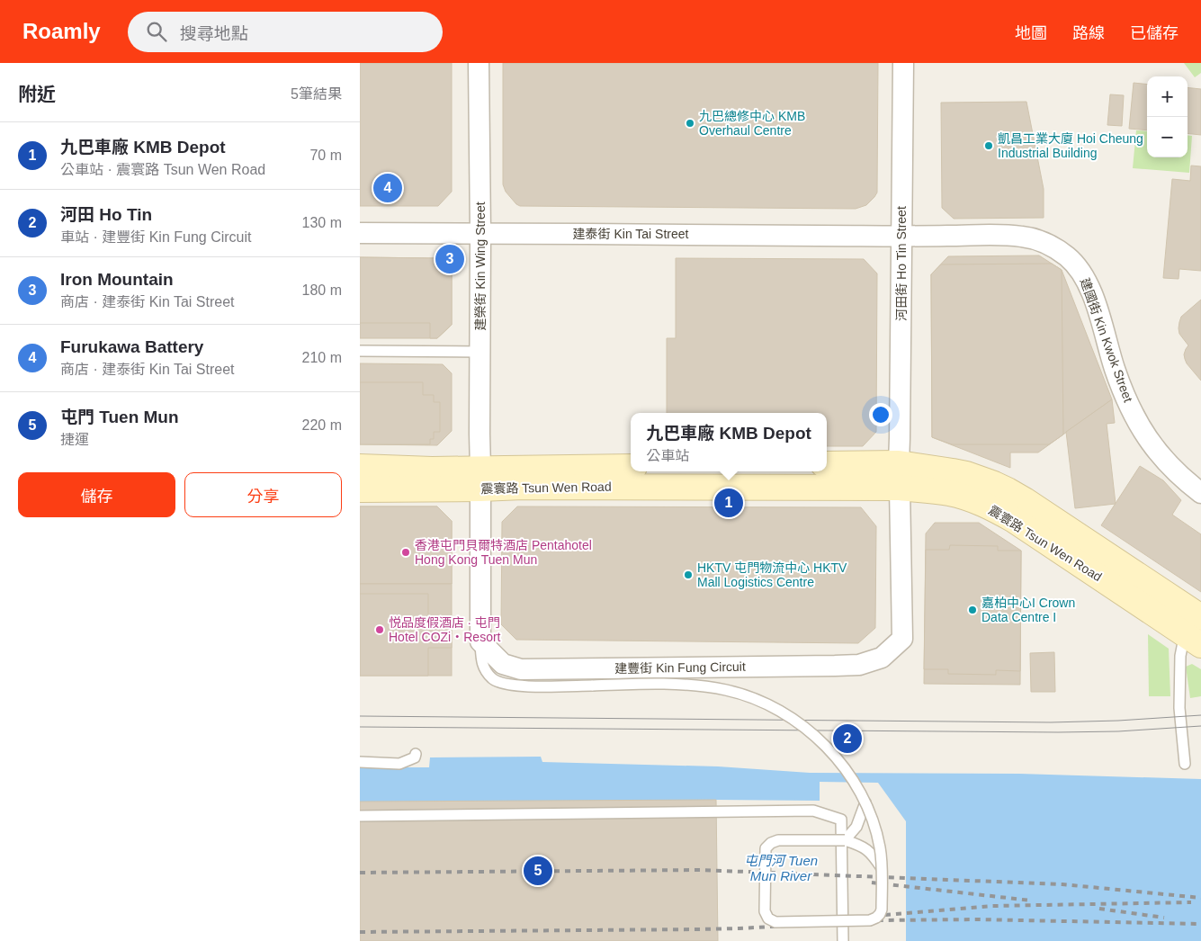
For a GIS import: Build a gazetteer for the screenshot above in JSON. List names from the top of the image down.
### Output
{
  "streets": {
    "main road": ["震寰路 Tsun Wen Road"],
    "street": [
      "建泰街 Kin Tai Street",
      "河田街 Ho Tin Street",
      "建榮街 Kin Wing Street",
      "建國街 Kin Kwok Street",
      "建豐街 Kin Fung Circuit"
    ]
  },
  "crossings": [
    ["建泰街 Kin Tai Street", "河田街 Ho Tin Street"],
    ["建泰街 Kin Tai Street", "建榮街 Kin Wing Street"],
    ["建泰街 Kin Tai Street", "建國街 Kin Kwok Street"],
    ["河田街 Ho Tin Street", "建國街 Kin Kwok Street"],
    ["河田街 Ho Tin Street", "震寰路 Tsun Wen Road"],
    ["建榮街 Kin Wing Street", "震寰路 Tsun Wen Road"],
    ["震寰路 Tsun Wen Road", "建豐街 Kin Fung Circuit"]
  ],
  "water": ["屯門河 Tuen Mun River"],
  "places": [
    "九巴總修中心 KMB Overhaul Centre",
    "凱昌工業大廈 Hoi Cheung Industrial Building",
    "香港屯門貝爾特酒店 Pentahotel Hong Kong Tuen Mun",
    "HKTV 屯門物流中心 HKTV Mall Logistics Centre",
    "嘉柏中心I Crown Data Centre I",
    "悦品度假酒店 ∙ 屯門 Hotel COZi‧Resort"
  ],
  "page": {
    "header": "Roamly",
    "search": "搜尋地點",
    "nav": ["地圖", "路線", "已儲存"],
    "heading": ["附近", "5筆結果"],
    "map_buttons": ["+", "−"],
    "list": [
      {
        "mark": "1",
        "name": "九巴車廠 KMB Depot",
        "note": "公車站 · 震寰路 Tsun Wen Road",
        "value": "70 m"
      },
      {
        "mark": "2",
        "name": "河田 Ho Tin",
        "note": "車站 · 建豐街 Kin Fung Circuit",
        "value": "130 m"
      },
      {
        "mark": "3",
        "name": "Iron Mountain",
        "note": "商店 · 建泰街 Kin Tai Street",
        "value": "180 m"
      },
      {
        "mark": "4",
        "name": "Furukawa Battery",
        "note": "商店 · 建泰街 Kin Tai Street",
        "value": "210 m"
      },
      {
        "mark": "5",
        "name": "屯門 Tuen Mun",
        "note": "捷運",
        "value": "220 m"
      }
    ],
    "pins": [
      "4",
      "3",
      "1",
      "2",
      "5"
    ],
    "popup": ["九巴車廠 KMB Depot", "公車站"],
    "buttons": ["儲存", "分享"]
  }
}
